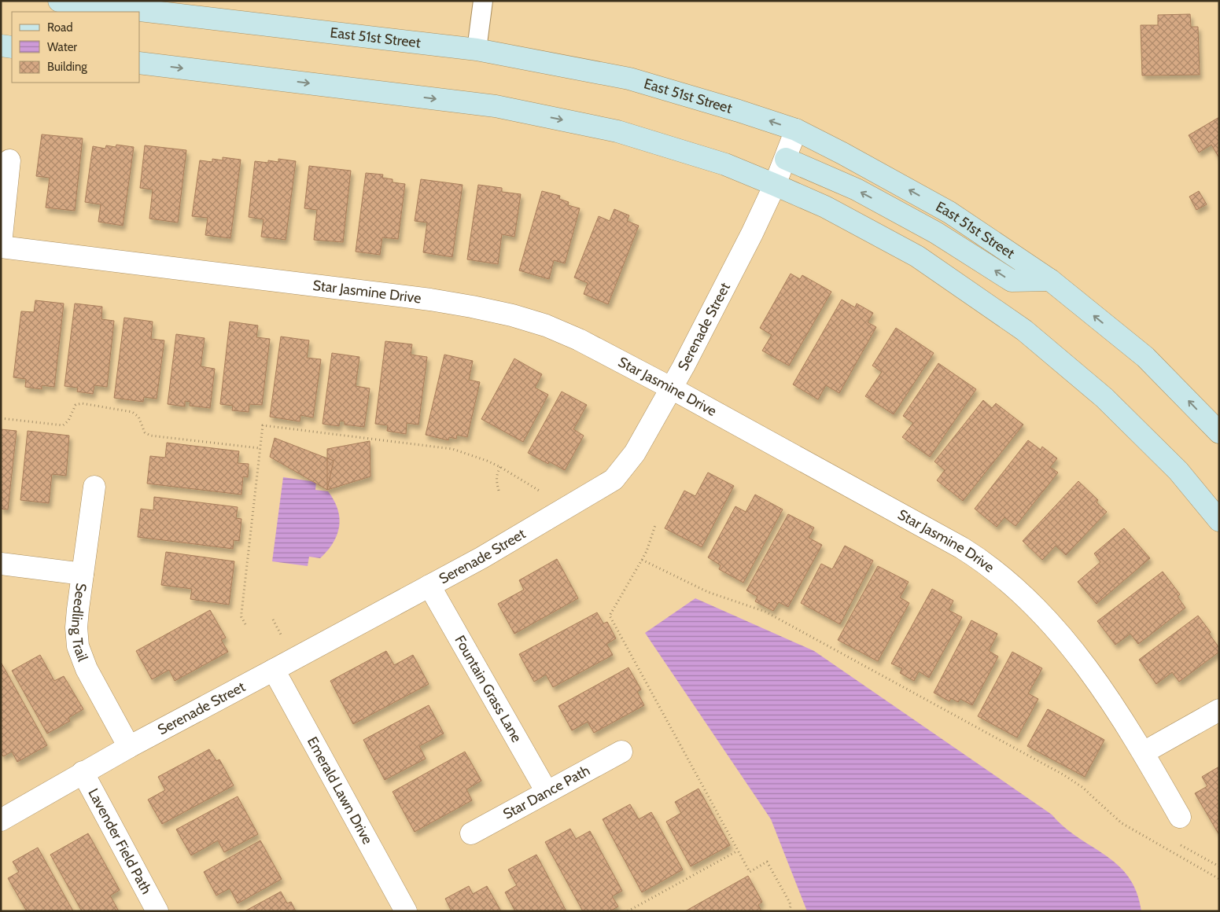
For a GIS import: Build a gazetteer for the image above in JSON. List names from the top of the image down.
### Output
{
  "streets": {
    "street": [
      "East 51st Street",
      "Star Jasmine Drive",
      "Serenade Street",
      "Seedling Trail",
      "Fountain Grass Lane",
      "Emerald Lawn Drive",
      "Star Dance Path",
      "Lavender Field Path"
    ]
  },
  "crossings": [
    ["East 51st Street", "Serenade Street"],
    ["Star Jasmine Drive", "Serenade Street"],
    ["Serenade Street", "Seedling Trail"],
    ["Serenade Street", "Fountain Grass Lane"],
    ["Serenade Street", "Emerald Lawn Drive"],
    ["Serenade Street", "Lavender Field Path"],
    ["Fountain Grass Lane", "Star Dance Path"]
  ],
  "legend": ["Road", "Water", "Building"]
}
